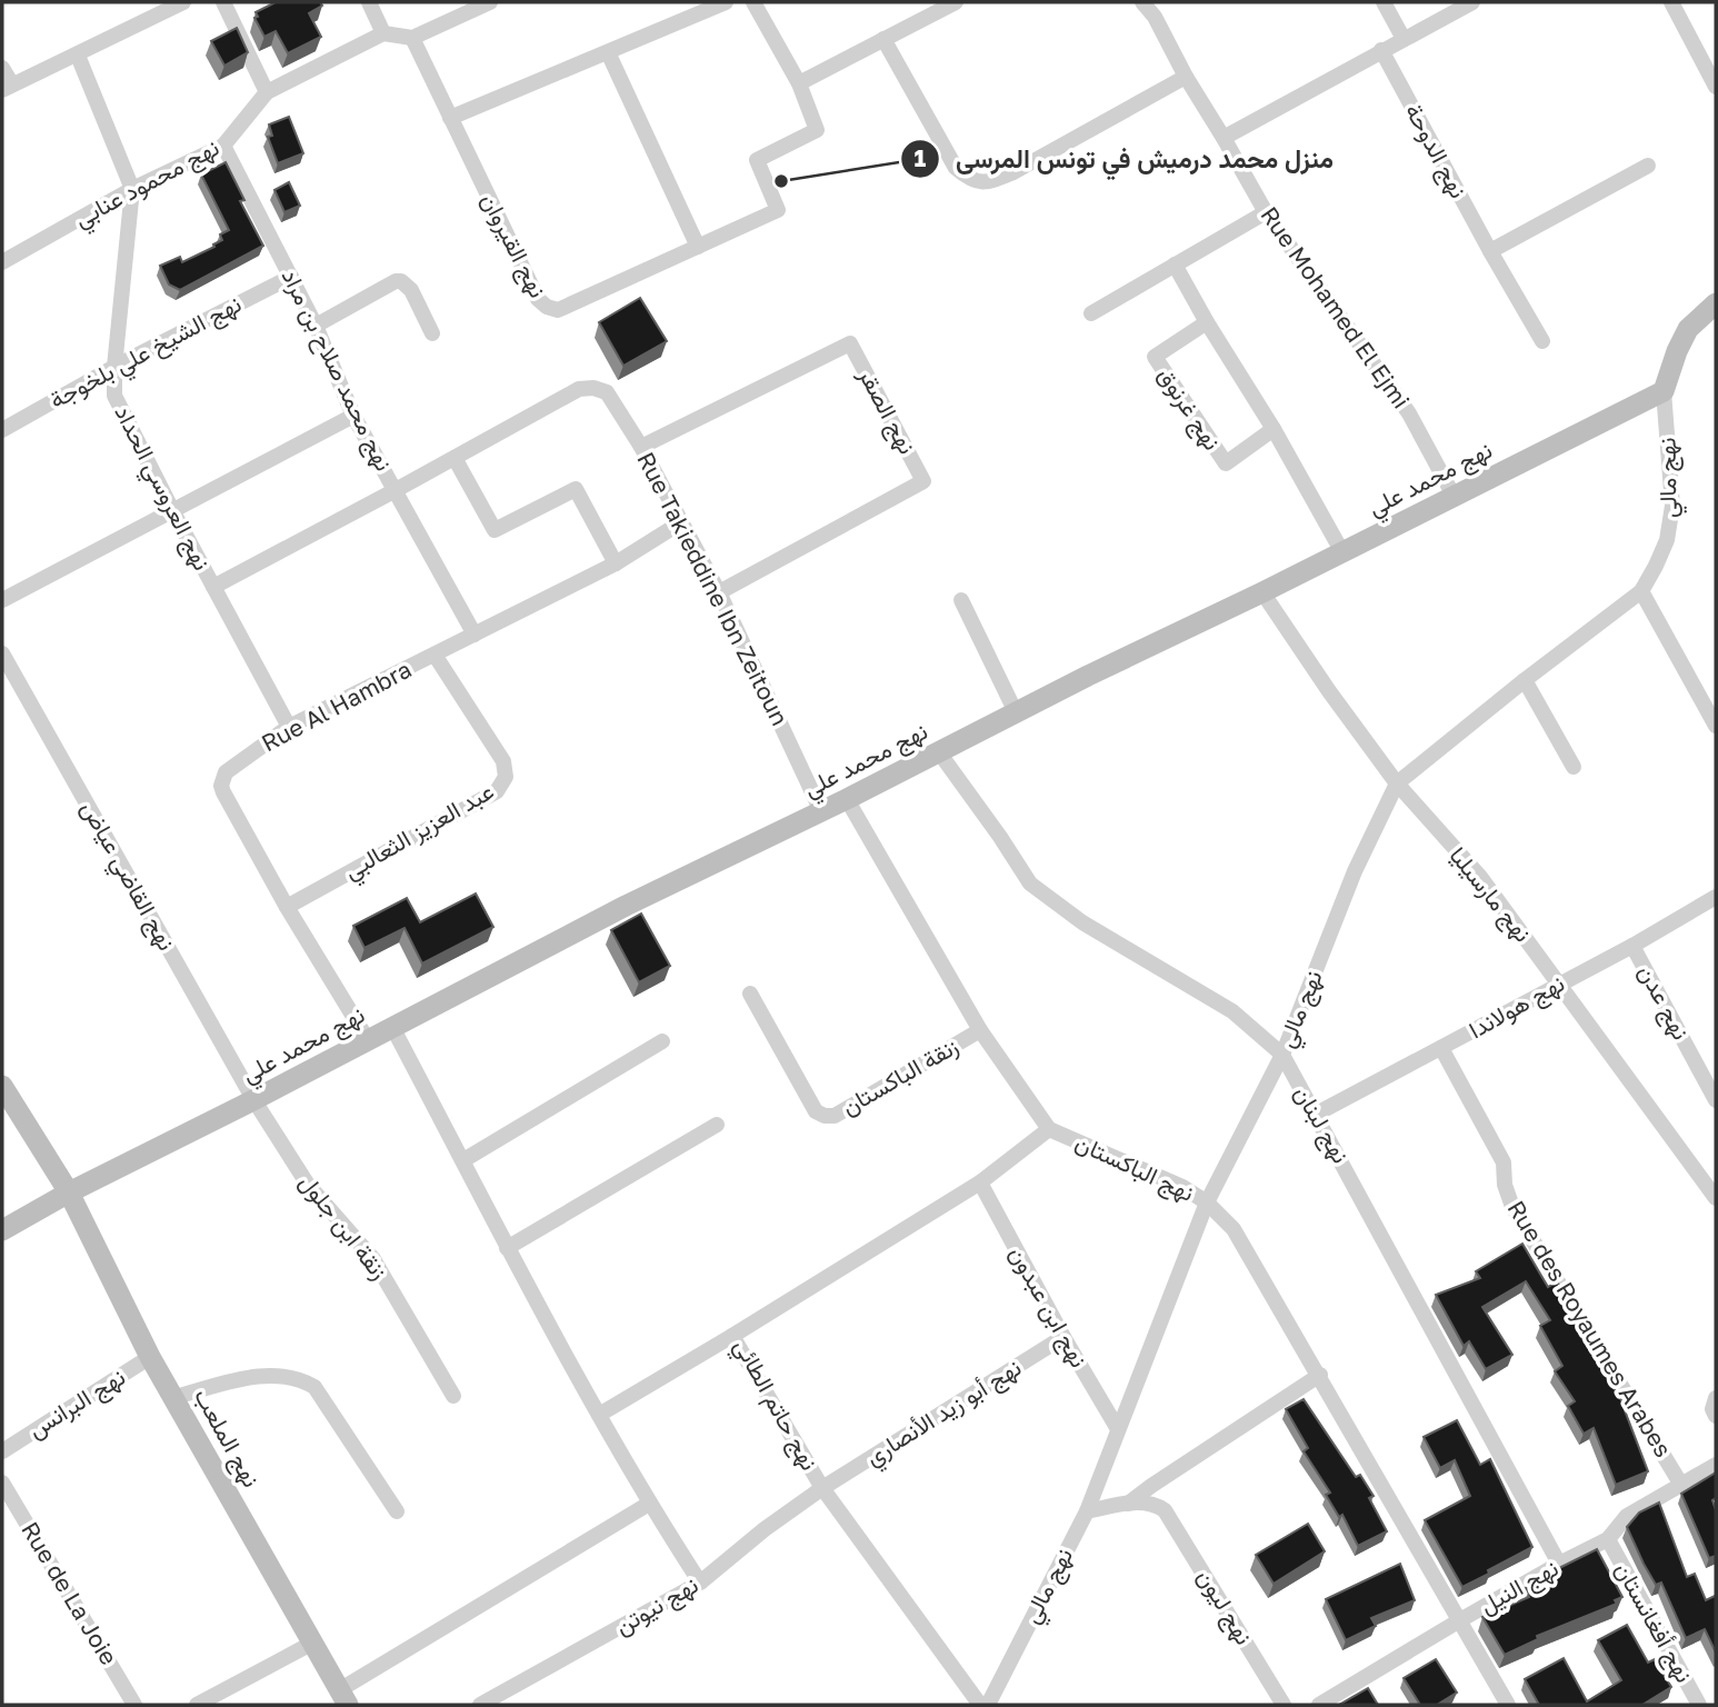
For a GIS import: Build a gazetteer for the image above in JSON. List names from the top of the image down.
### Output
{
  "streets": {
    "street": [
      "نهج الدوحة",
      "نهج محمود عنابي",
      "نهج القيروان",
      "Rue Mohamed El Ejmi",
      "نهج الشيخ علي بلخوجة",
      "نهج محمد صلاح بن مراد",
      "نهج غرنوق",
      "نهج الصقر",
      "نهج مالي",
      "نهج محمد علي",
      "نهج العروسي الحداد",
      "Rue Takieddine Ibn Zeitoun",
      "Rue Al Hambra",
      "عبد العزيز الثعالبي",
      "نهج القاضي عياض",
      "نهج مارسيليا",
      "نهج عدن",
      "نهج هولاندا",
      "زنقة الباكستان",
      "نهج لبنان",
      "نهج الباكستان",
      "زنقة ابن جلول",
      "نهج ابن عبدون",
      "Rue des Royaumes Arabes",
      "نهج البرانس",
      "نهج حاتم الطائي",
      "نهج أبو زيد الأنصاري",
      "نهج الملعب",
      "نهج النيل",
      "Rue de La Joie",
      "نهج نيوتن",
      "نهج ليون",
      "نهج أفغانستان"
    ]
  },
  "crossings": [
    ["نهج محمود عنابي", "نهج محمد صلاح بن مراد"],
    ["نهج محمود عنابي", "نهج العروسي الحداد"],
    ["Rue Mohamed El Ejmi", "نهج محمد علي"],
    ["نهج الشيخ علي بلخوجة", "نهج محمد صلاح بن مراد"],
    ["نهج الشيخ علي بلخوجة", "نهج العروسي الحداد"],
    ["نهج محمد صلاح بن مراد", "Rue Takieddine Ibn Zeitoun"],
    ["نهج محمد صلاح بن مراد", "Rue Al Hambra"],
    ["نهج الصقر", "Rue Takieddine Ibn Zeitoun"],
    ["نهج مالي", "نهج محمد علي"],
    ["نهج مالي", "نهج مارسيليا"],
    ["نهج مالي", "نهج لبنان"],
    ["نهج مالي", "نهج الباكستان"],
    ["نهج مالي", "نهج ابن عبدون"],
    ["نهج محمد علي", "Rue Takieddine Ibn Zeitoun"],
    ["نهج محمد علي", "Rue Al Hambra"],
    ["نهج محمد علي", "نهج القاضي عياض"],
    ["نهج محمد علي", "نهج مارسيليا"],
    ["نهج محمد علي", "نهج لبنان"],
    ["نهج محمد علي", "نهج الباكستان"],
    ["نهج محمد علي", "زنقة ابن جلول"],
    ["نهج محمد علي", "نهج الملعب"],
    ["نهج العروسي الحداد", "Rue Takieddine Ibn Zeitoun"],
    ["نهج العروسي الحداد", "Rue Al Hambra"],
    ["Rue Takieddine Ibn Zeitoun", "Rue Al Hambra"],
    ["Rue Al Hambra", "عبد العزيز الثعالبي"],
    ["نهج القاضي عياض", "زنقة ابن جلول"],
    ["نهج مارسيليا", "نهج هولاندا"],
    ["نهج عدن", "نهج هولاندا"],
    ["نهج هولاندا", "نهج لبنان"],
    ["نهج هولاندا", "Rue des Royaumes Arabes"],
    ["زنقة الباكستان", "نهج الباكستان"],
    ["نهج لبنان", "نهج النيل"],
    ["نهج الباكستان", "نهج حاتم الطائي"],
    ["نهج الباكستان", "نهج النيل"],
    ["نهج ابن عبدون", "نهج حاتم الطائي"],
    ["نهج ابن عبدون", "نهج أبو زيد الأنصاري"],
    ["Rue des Royaumes Arabes", "نهج النيل"],
    ["نهج البرانس", "نهج الملعب"],
    ["نهج حاتم الطائي", "نهج أبو زيد الأنصاري"],
    ["نهج حاتم الطائي", "نهج نيوتن"],
    ["نهج أبو زيد الأنصاري", "نهج نيوتن"],
    ["نهج النيل", "نهج أفغانستان"]
  ],
  "places": ["منزل محمد درميش في تونس المرسى"]
}
